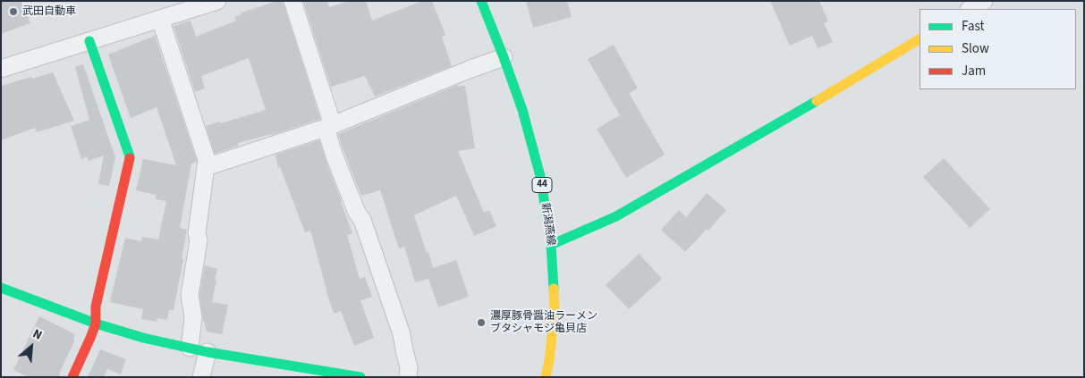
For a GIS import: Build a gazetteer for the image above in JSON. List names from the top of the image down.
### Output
{
  "streets": {
    "street": ["44", "新潟燕線"]
  },
  "places": ["武田自動車", "濃厚豚骨醤油ラーメン ブタシャモジ亀貝店"],
  "legend": ["Fast", "Slow", "Jam"],
  "north": "top right"
}
